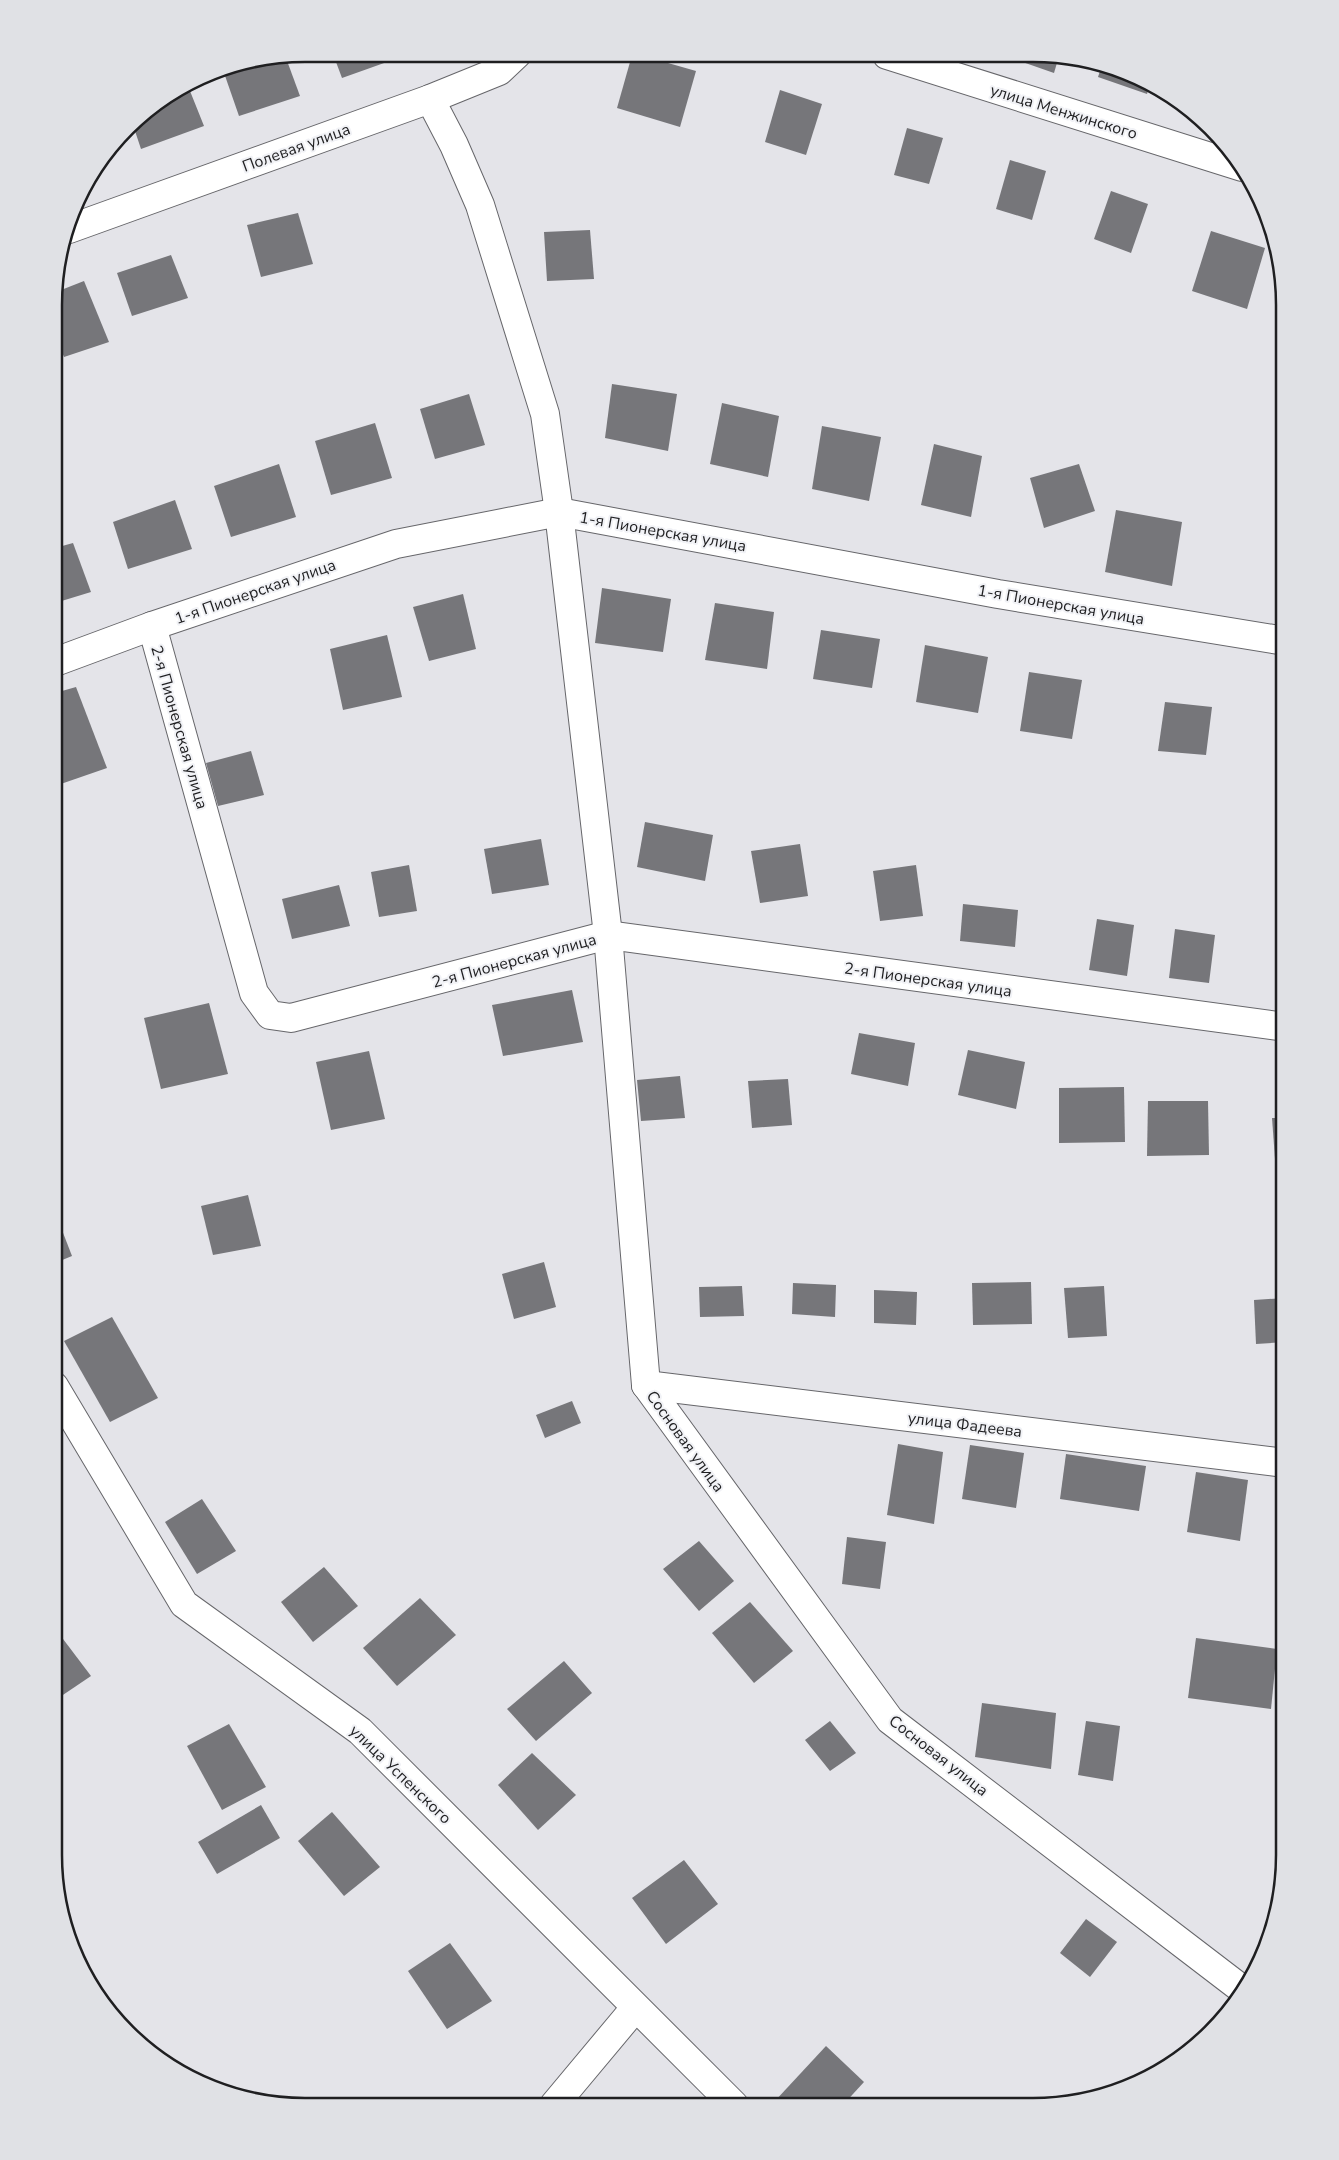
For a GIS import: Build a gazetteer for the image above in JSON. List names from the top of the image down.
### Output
{
  "streets": {
    "street": [
      "улица Менжинского",
      "Полевая улица",
      "1-я Пионерская улица",
      "2-я Пионерская улица",
      "улица Фадеева",
      "Сосновая улица",
      "улица Успенского"
    ]
  },
  "crossings": [
    ["1-я Пионерская улица", "2-я Пионерская улица"],
    ["улица Фадеева", "Сосновая улица"]
  ]
}
